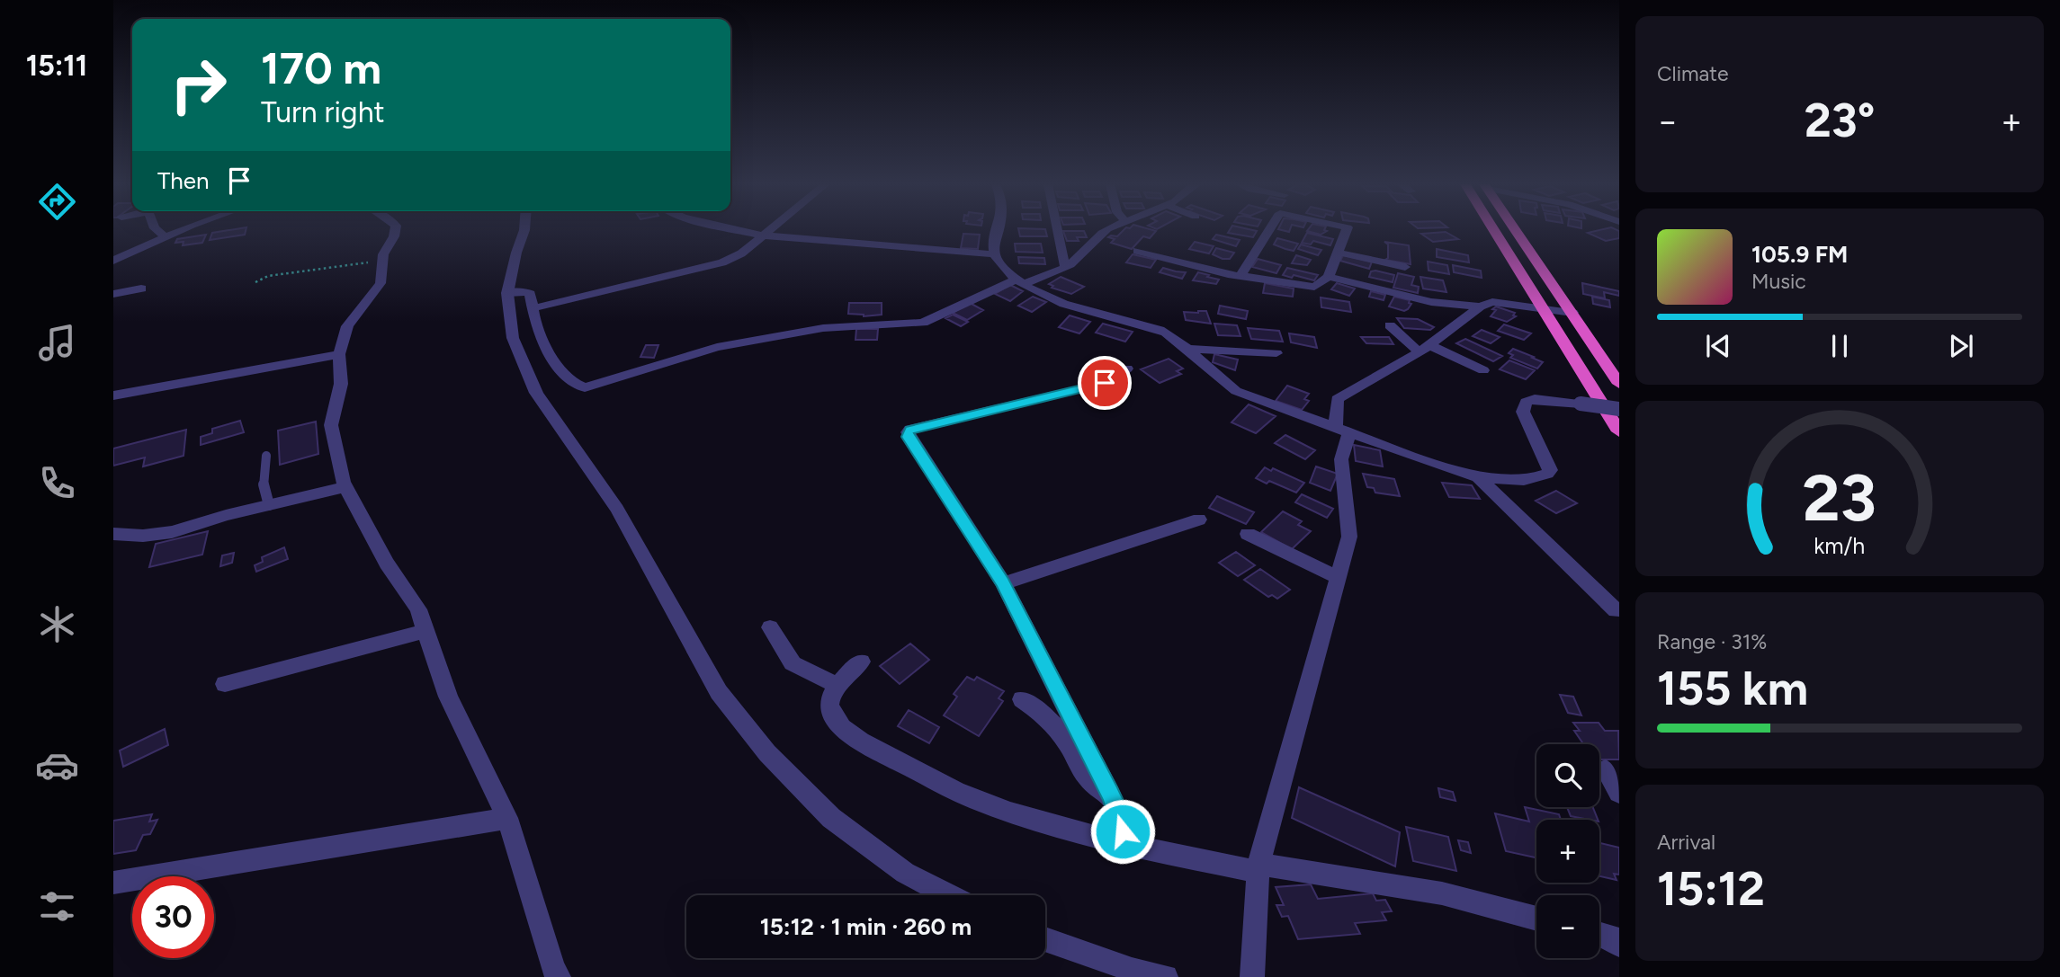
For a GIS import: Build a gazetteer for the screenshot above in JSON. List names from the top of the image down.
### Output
{
  "page": {
    "tabs": "15:11",
    "tile": [
      "Climate",
      ["Range · 31%", "155 km"],
      ["Arrival", "15:12"]
    ],
    "turn": ["170 m", "Turn right"],
    "heat": ["−", "23°", "+"],
    "then": "Then",
    "song": ["105.9 FM", "Music"],
    "map_buttons": ["+", "−"],
    "limit": "30",
    "trip": "15:12 · 1 min · 260 m",
    "gauge": ["23", "km/h"]
  }
}
